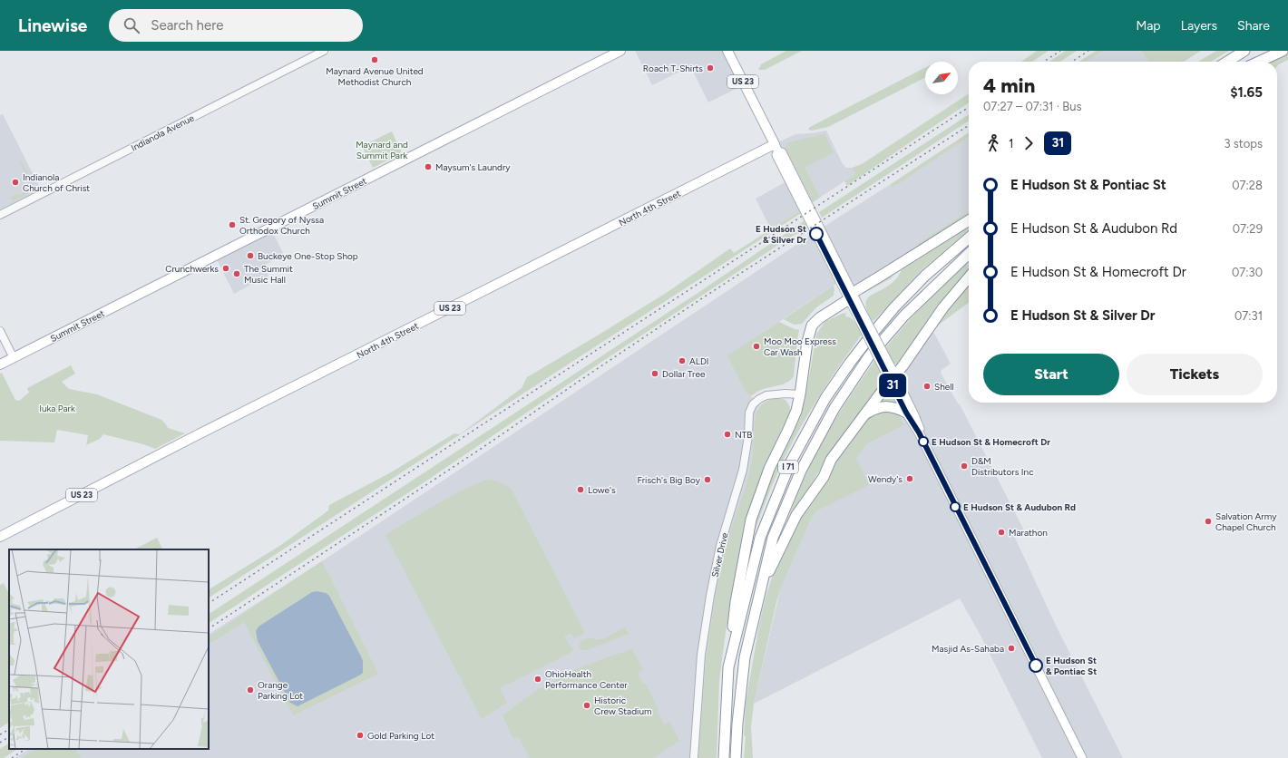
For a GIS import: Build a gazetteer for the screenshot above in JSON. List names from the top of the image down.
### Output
{
  "streets": {
    "highway": ["I 71"],
    "main road": ["US 23", "Summit Street", "North 4th Street"],
    "street": ["Indianola Avenue", "Silver Drive"]
  },
  "crossings": [
    ["US 23", "North 4th Street"]
  ],
  "parks": ["Maynard and Summit Park", "Iuka Park"],
  "places": [
    "Maynard Avenue United Methodist Church",
    "Roach T-Shirts",
    "Maysum's Laundry",
    "Indianola Church of Christ",
    "St. Gregory of Nyssa Orthodox Church",
    "E Hudson St & Silver Dr",
    "Buckeye One-Stop Shop",
    "Crunchwerks",
    "The Summit Music Hall",
    "Moo Moo Express Car Wash",
    "ALDI",
    "Dollar Tree",
    "Shell",
    "NTB",
    "E Hudson St & Homecroft Dr",
    "D&M Distributors Inc",
    "Wendy's",
    "Frisch's Big Boy",
    "Lowe's",
    "E Hudson St & Audubon Rd",
    "Salvation Army Chapel Church",
    "Marathon",
    "Masjid As-Sahaba",
    "E Hudson St & Pontiac St",
    "OhioHealth Performance Center",
    "Orange Parking Lot",
    "Historic Crew Stadium",
    "Gold Parking Lot"
  ],
  "lines": ["bus line 31"],
  "north": "top right",
  "page": {
    "header": "Linewise",
    "search": "Search here",
    "nav": ["Map", "Layers", "Share"],
    "on_map": "31",
    "heading": ["4 min", "07:27 – 07:31 · Bus", "$1.65"],
    "legs": ["1", "31", "3 stops"],
    "list": [
      {
        "name": "E Hudson St & Pontiac St",
        "value": "07:28"
      },
      {
        "name": "E Hudson St & Audubon Rd",
        "value": "07:29"
      },
      {
        "name": "E Hudson St & Homecroft Dr",
        "value": "07:30"
      },
      {
        "name": "E Hudson St & Silver Dr",
        "value": "07:31"
      }
    ],
    "buttons": ["Start", "Tickets"]
  }
}
